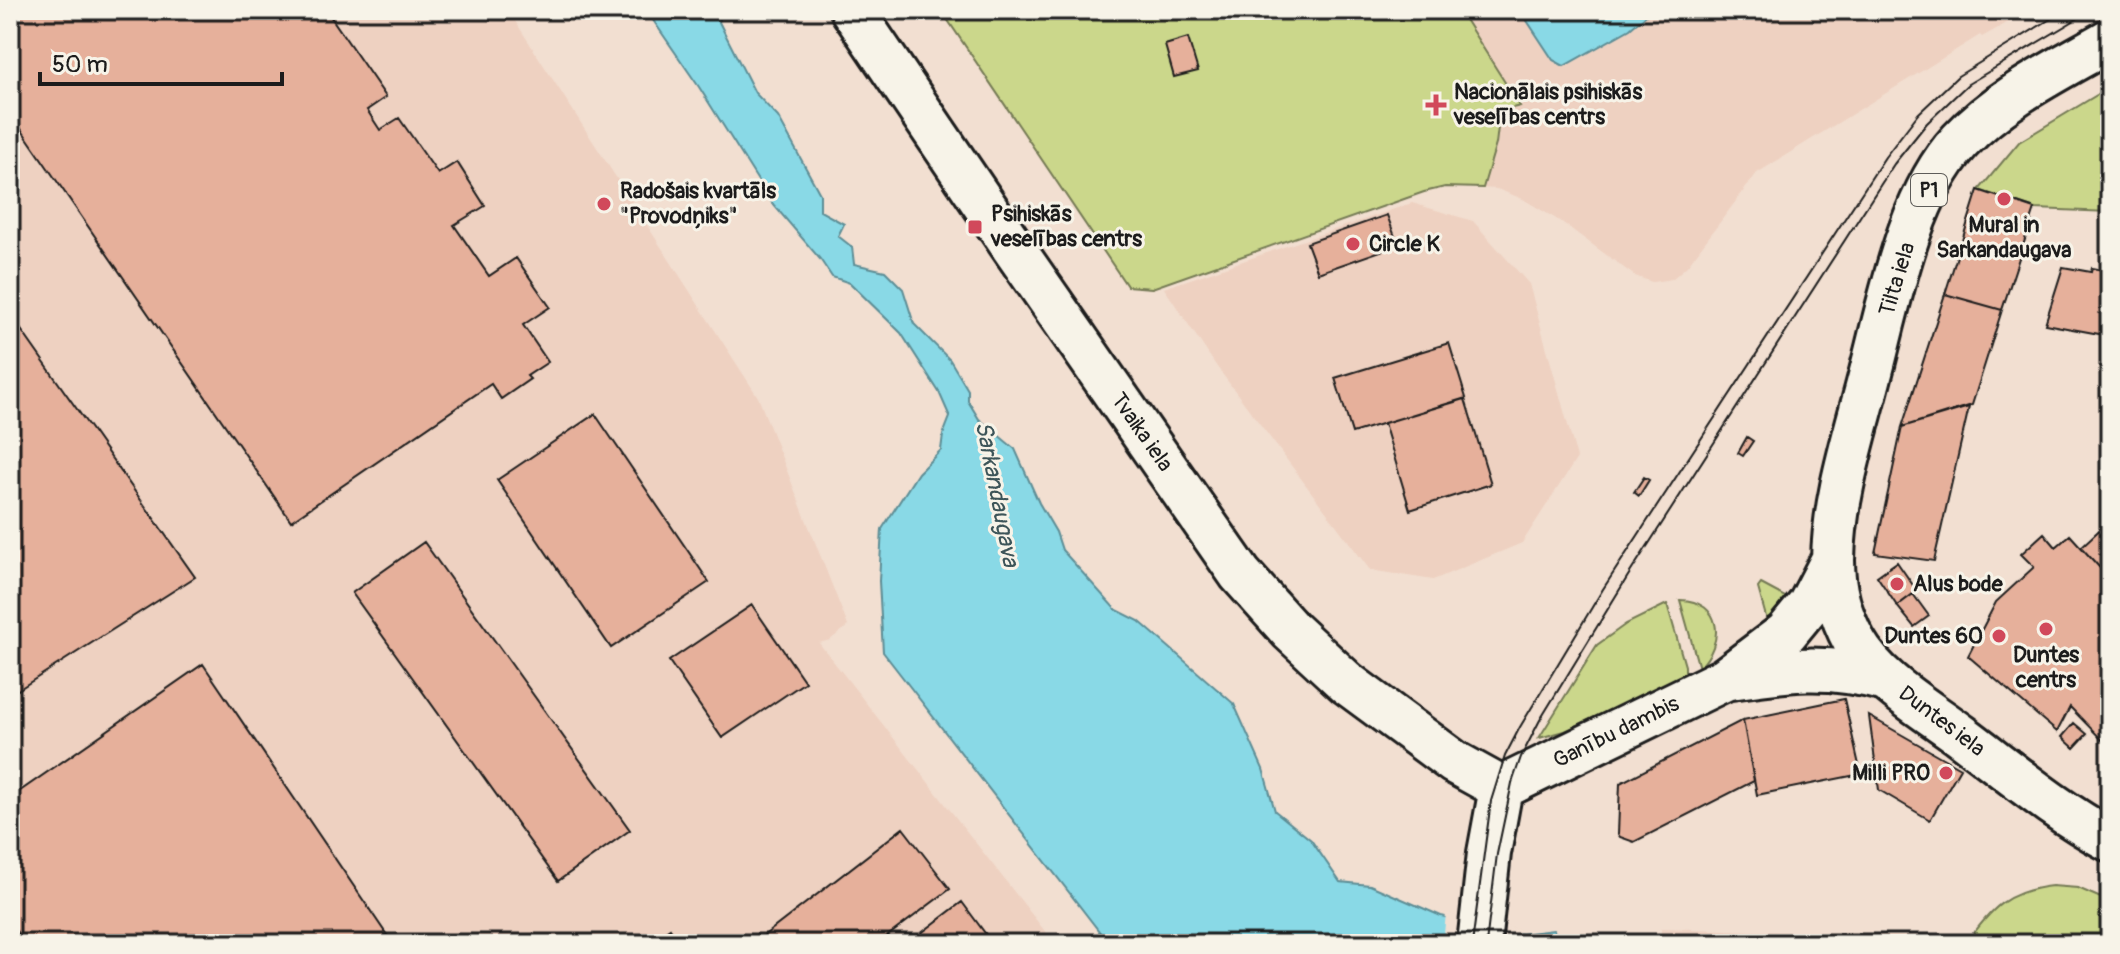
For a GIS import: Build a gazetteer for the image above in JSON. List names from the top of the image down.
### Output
{
  "streets": {
    "main road": [
      "P1",
      "Tilta iela",
      "Tvaika iela",
      "Duntes iela",
      "Ganību dambis"
    ]
  },
  "crossings": [
    ["Tilta iela", "Duntes iela"],
    ["Tilta iela", "Ganību dambis"],
    ["Tvaika iela", "Ganību dambis"],
    ["Duntes iela", "Ganību dambis"]
  ],
  "water": ["Sarkandaugava"],
  "places": {
    "health": ["Nacionālais psihiskās veselības centrs"],
    "other": [
      "Mural in Sarkandaugava",
      "Radošais kvartāls \"Provodņiks\"",
      "Circle K",
      "Alus bode",
      "Duntes centrs",
      "Duntes 60",
      "Milli PRO"
    ],
    "transit": ["Psihiskās veselības centrs"]
  },
  "scale_bar": "50 m"
}
